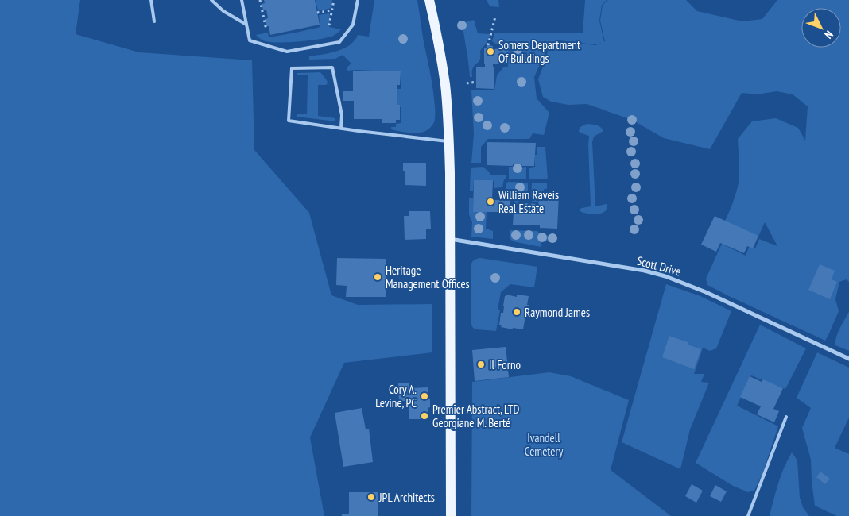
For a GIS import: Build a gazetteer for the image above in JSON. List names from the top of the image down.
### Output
{
  "streets": {
    "street": ["Scott Drive"]
  },
  "parks": ["Ivandell Cemetery"],
  "places": [
    "Somers Department Of Buildings",
    "William Raveis Real Estate",
    "Heritage Management Offices",
    "Raymond James",
    "Il Forno",
    "Cory A. Levine, PC",
    "Premier Abstract, LTD Georgiane M. Berté",
    "JPL Architects"
  ],
  "north": "bottom right"
}
